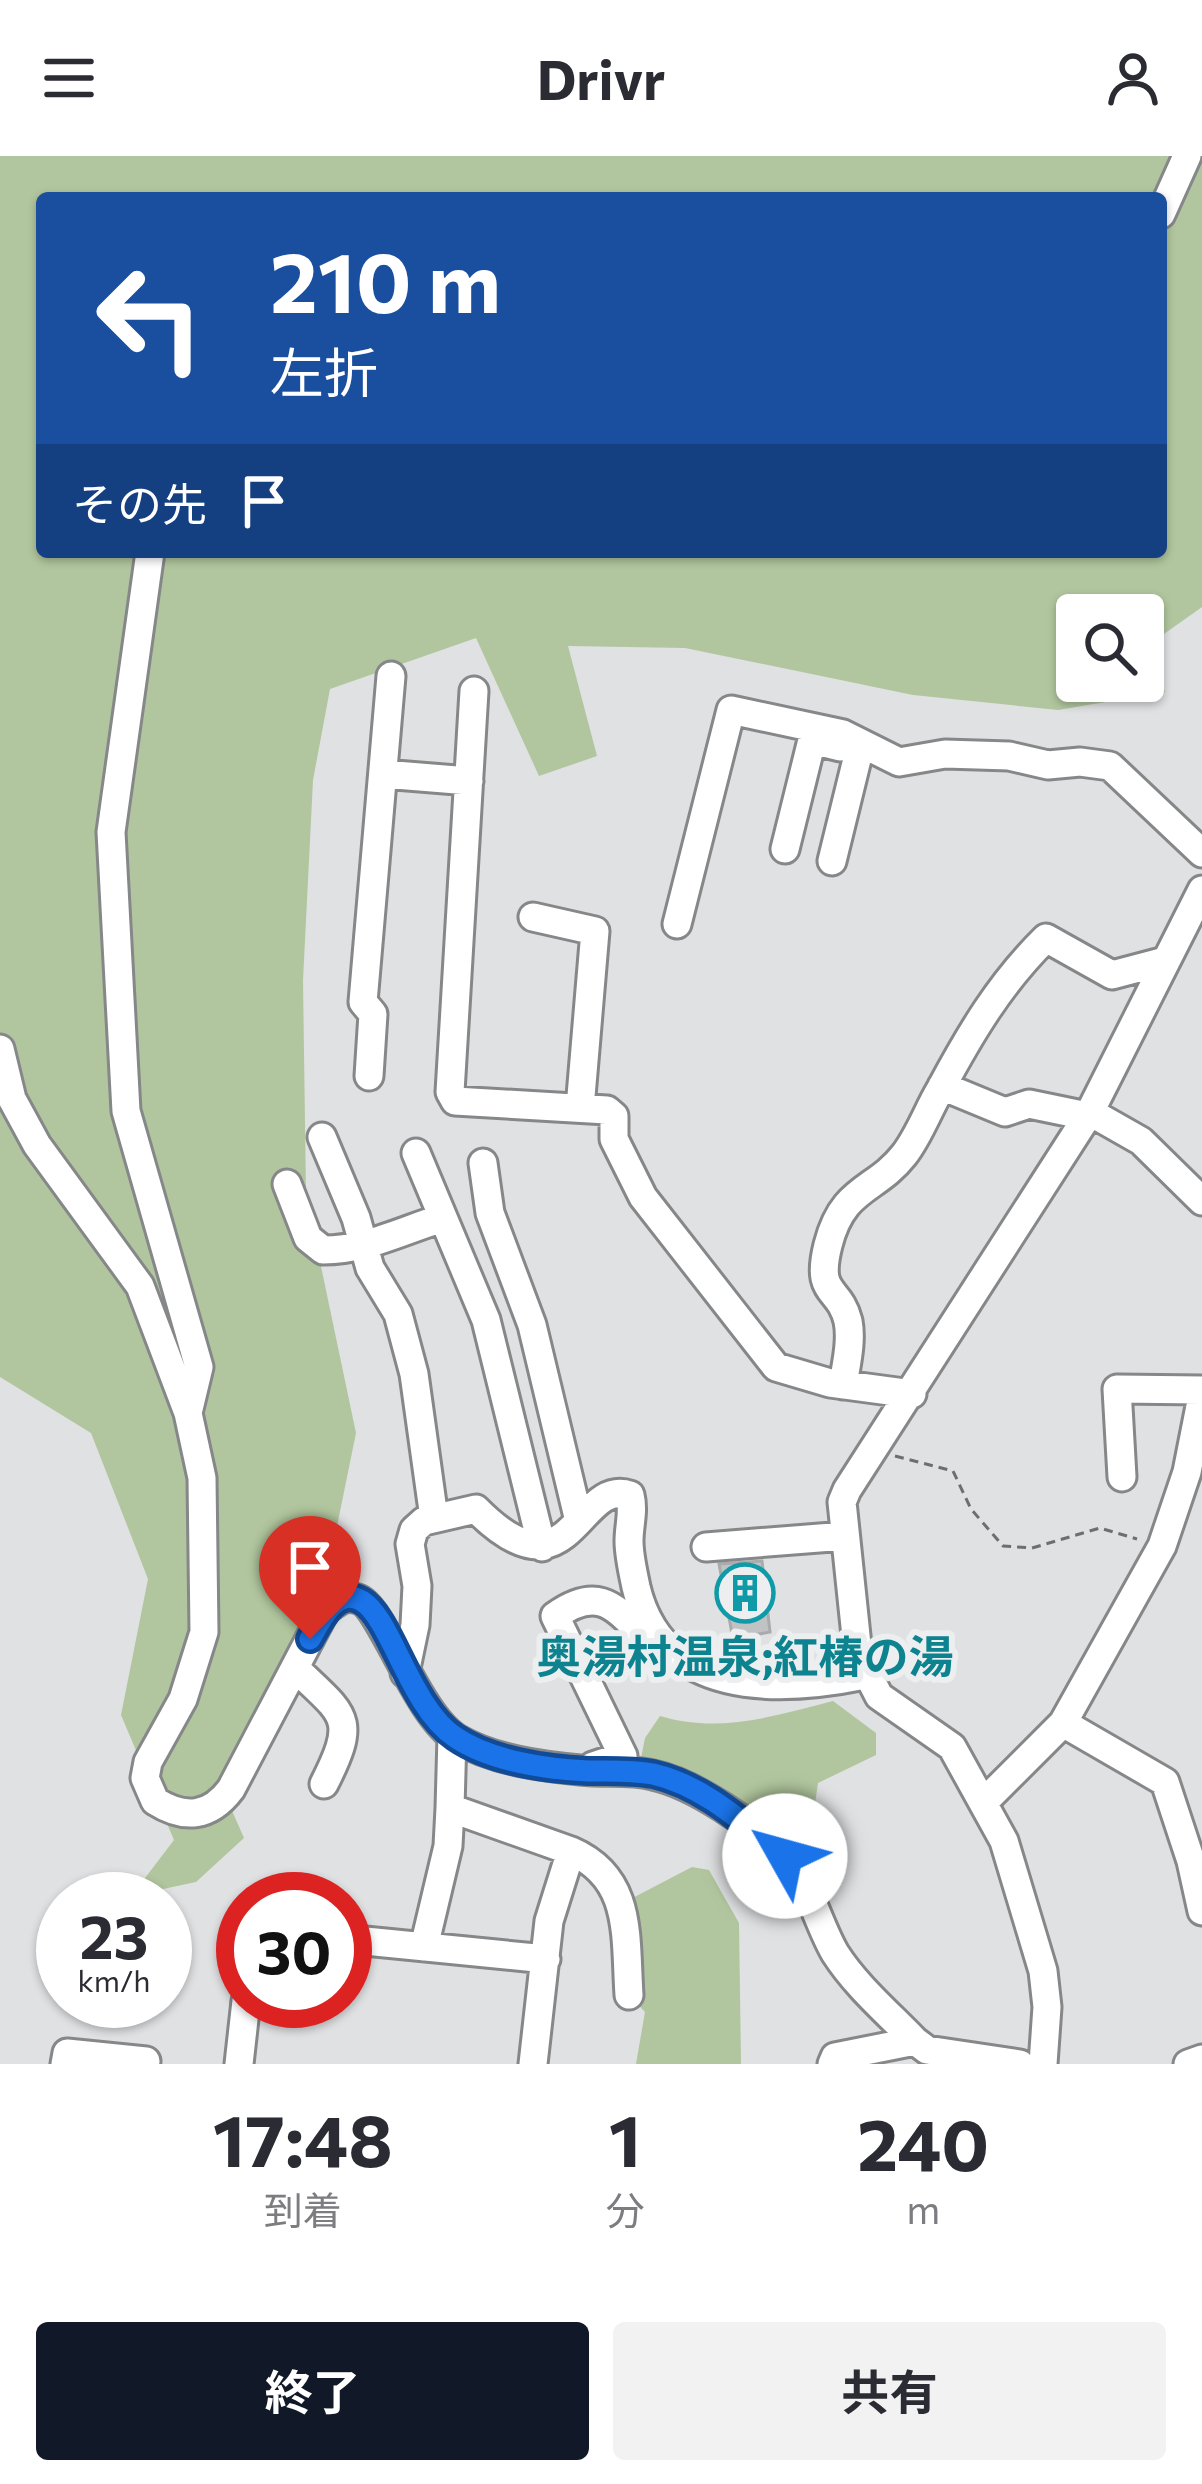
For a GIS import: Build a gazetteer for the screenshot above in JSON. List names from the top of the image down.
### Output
{
  "places": {
    "building": ["奥湯村温泉;紅椿の湯"]
  },
  "page": {
    "header": "Drivr",
    "turn": ["210 m", "左折"],
    "then": "その先",
    "speed": "23 km/h",
    "limit": "30",
    "eta": [
      "17:48",
      "到着",
      "1",
      "分",
      "240",
      "m"
    ],
    "buttons": ["終了", "共有"]
  }
}
